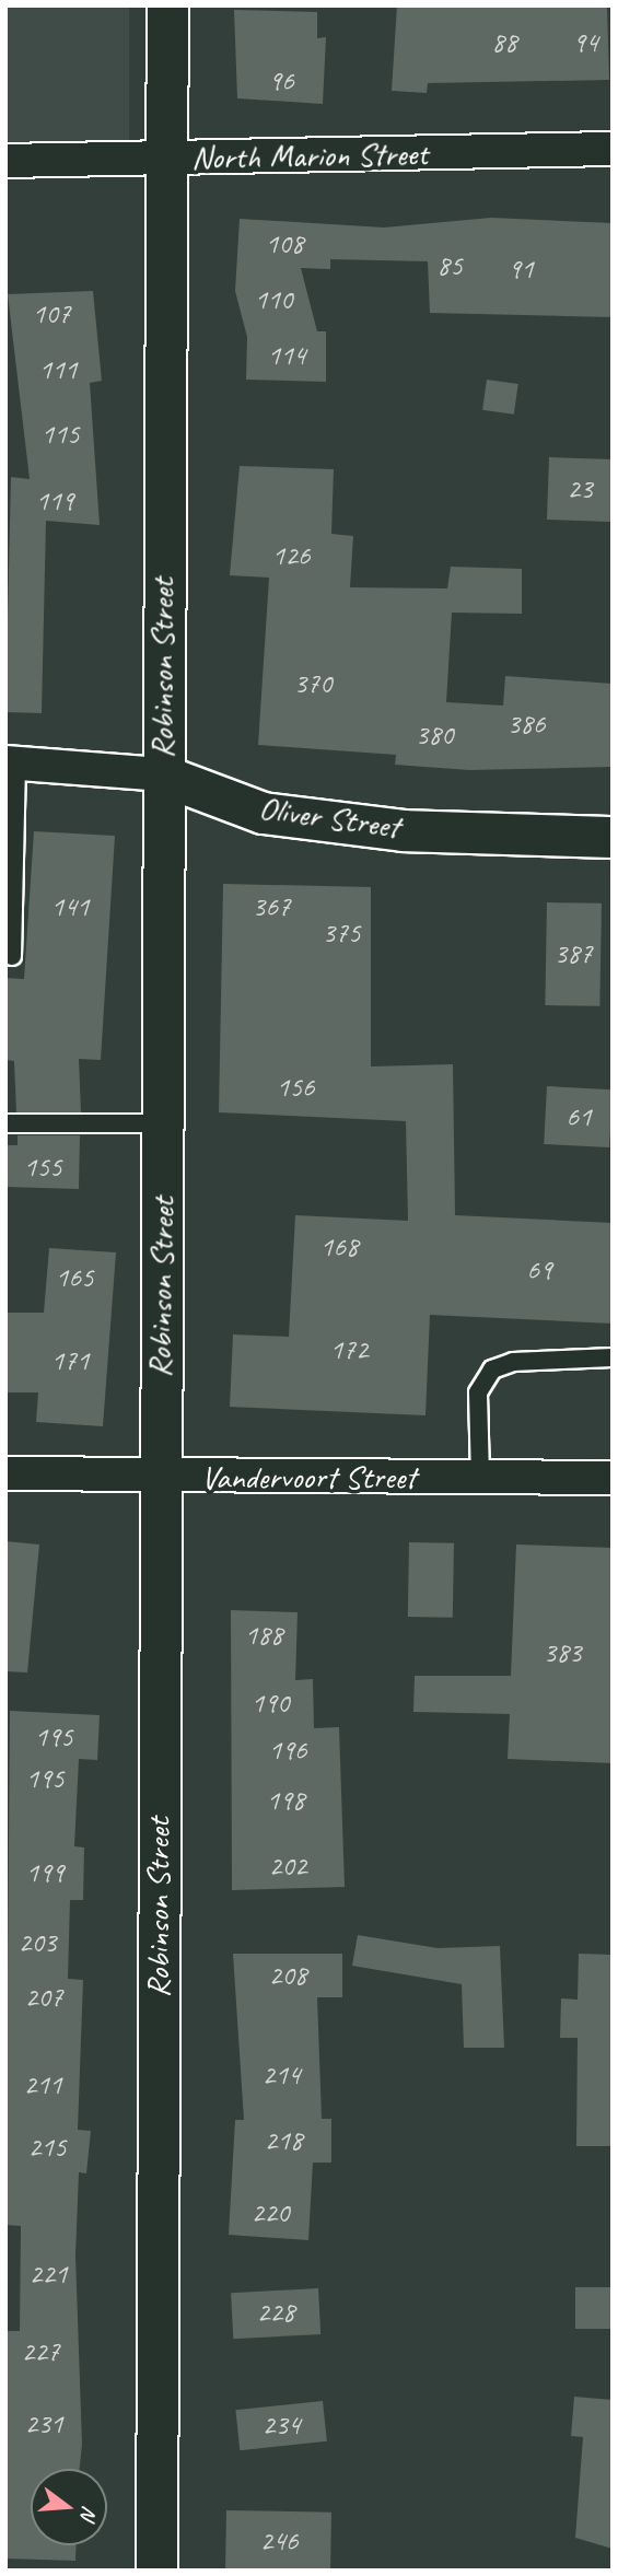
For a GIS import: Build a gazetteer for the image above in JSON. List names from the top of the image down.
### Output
{
  "streets": {
    "street": [
      "North Marion Street",
      "Robinson Street",
      "Oliver Street",
      "Vandervoort Street"
    ]
  },
  "crossings": [
    ["North Marion Street", "Robinson Street"],
    ["Robinson Street", "Oliver Street"],
    ["Robinson Street", "Vandervoort Street"]
  ],
  "house_numbers": [
    "88",
    "94",
    "96",
    "108",
    "85",
    "91",
    "110",
    "107",
    "114",
    "111",
    "115",
    "23",
    "119",
    "126",
    "370",
    "386",
    "380",
    "141",
    "367",
    "375",
    "387",
    "156",
    "61",
    "155",
    "168",
    "69",
    "165",
    "172",
    "171",
    "188",
    "383",
    "190",
    "195",
    "196",
    "195",
    "198",
    "202",
    "199",
    "203",
    "208",
    "207",
    "214",
    "211",
    "218",
    "215",
    "220",
    "221",
    "228",
    "227",
    "231",
    "234",
    "246"
  ],
  "north": "right"
}
